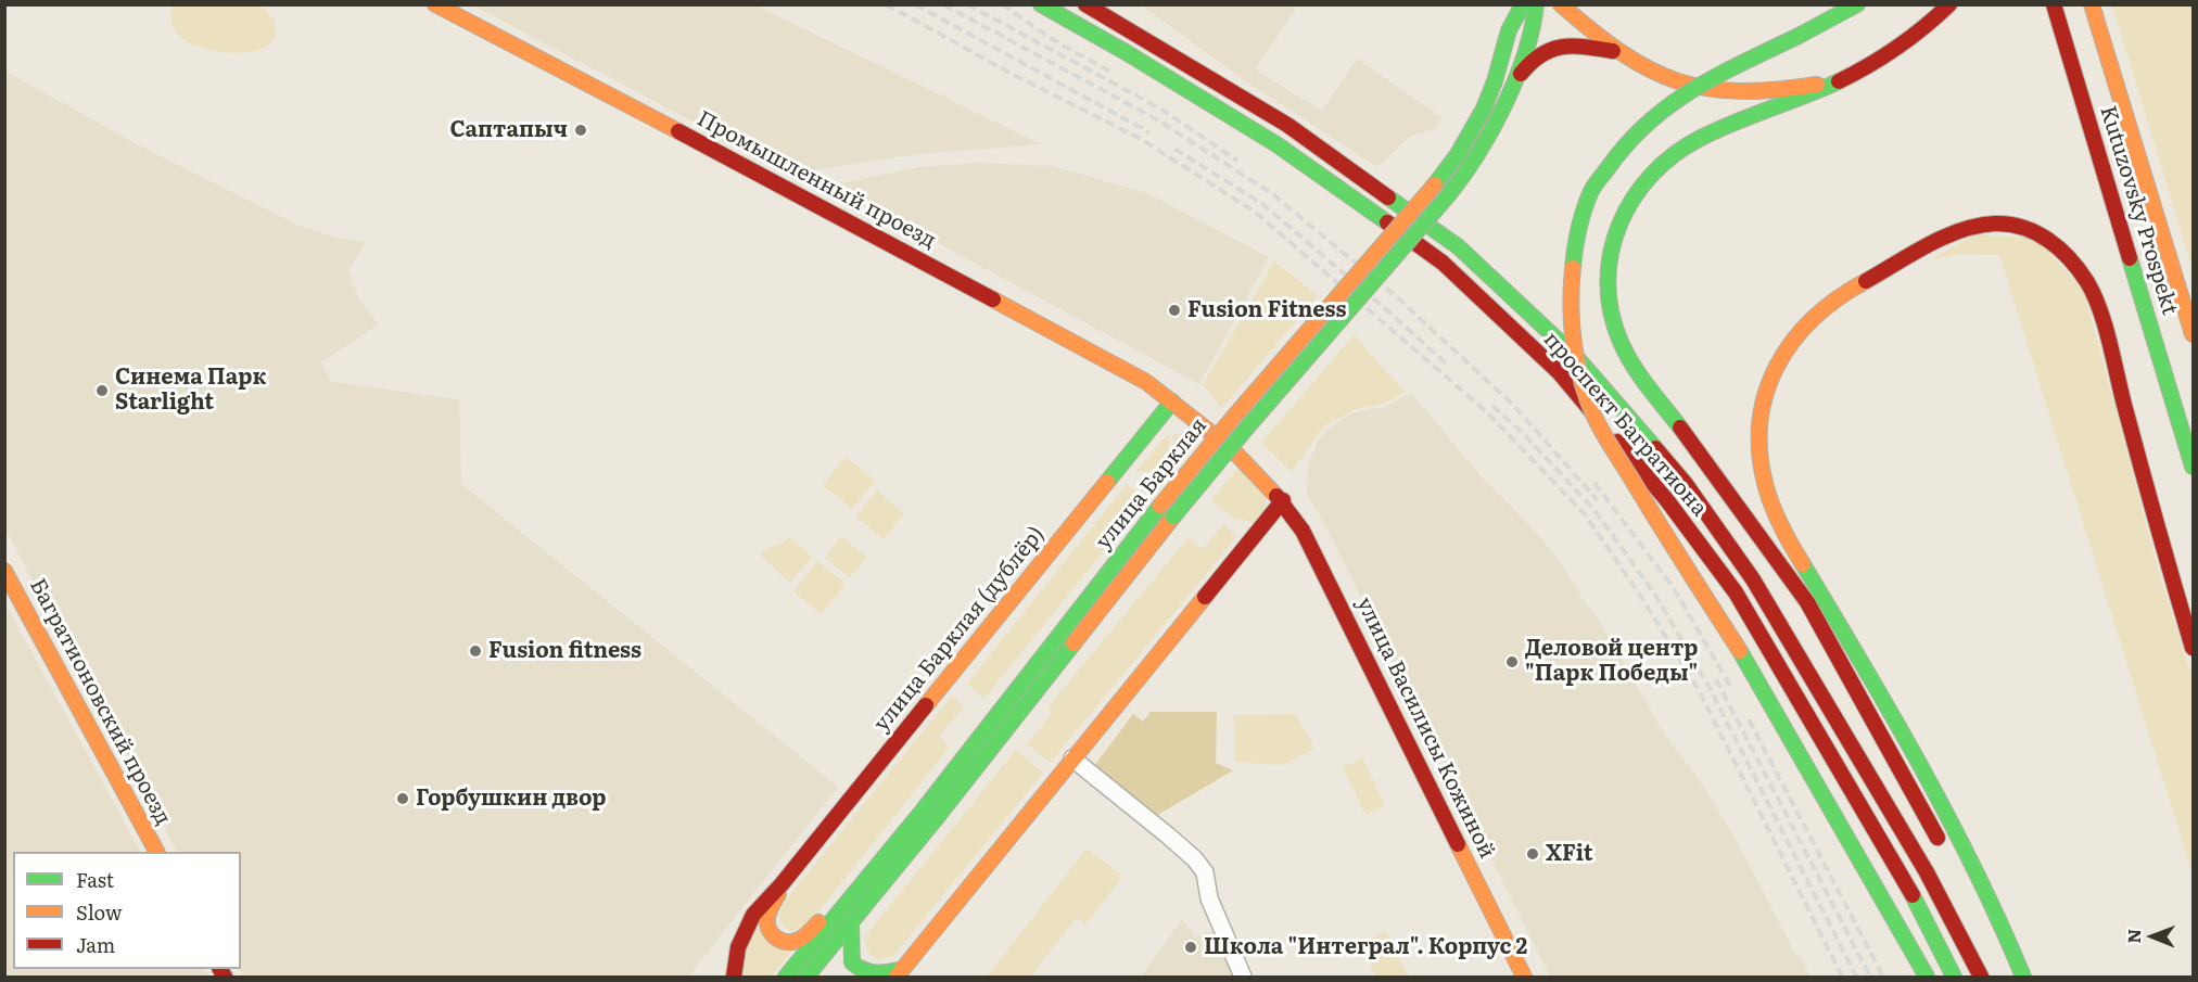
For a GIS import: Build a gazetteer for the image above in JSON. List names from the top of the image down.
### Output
{
  "streets": {
    "main road": [
      "Промышленный проезд",
      "Kutuzovsky Prospekt",
      "проспект Багратиона",
      "улица Барклая",
      "улица Барклая (дублёр)",
      "Багратионовский проезд",
      "улица Василисы Кожиной"
    ]
  },
  "crossings": [
    ["Промышленный проезд", "улица Барклая (дублёр)"],
    ["Промышленный проезд", "улица Василисы Кожиной"],
    ["улица Барклая", "улица Барклая (дублёр)"]
  ],
  "places": [
    "Саптапыч",
    "Fusion Fitness",
    "Синема Парк Starlight",
    "Fusion fitness",
    "Деловой центр \"Парк Победы\"",
    "Горбушкин двор",
    "XFit",
    "Школа \"Интеграл\". Корпус 2"
  ],
  "legend": ["Fast", "Slow", "Jam"],
  "north": "left"
}
